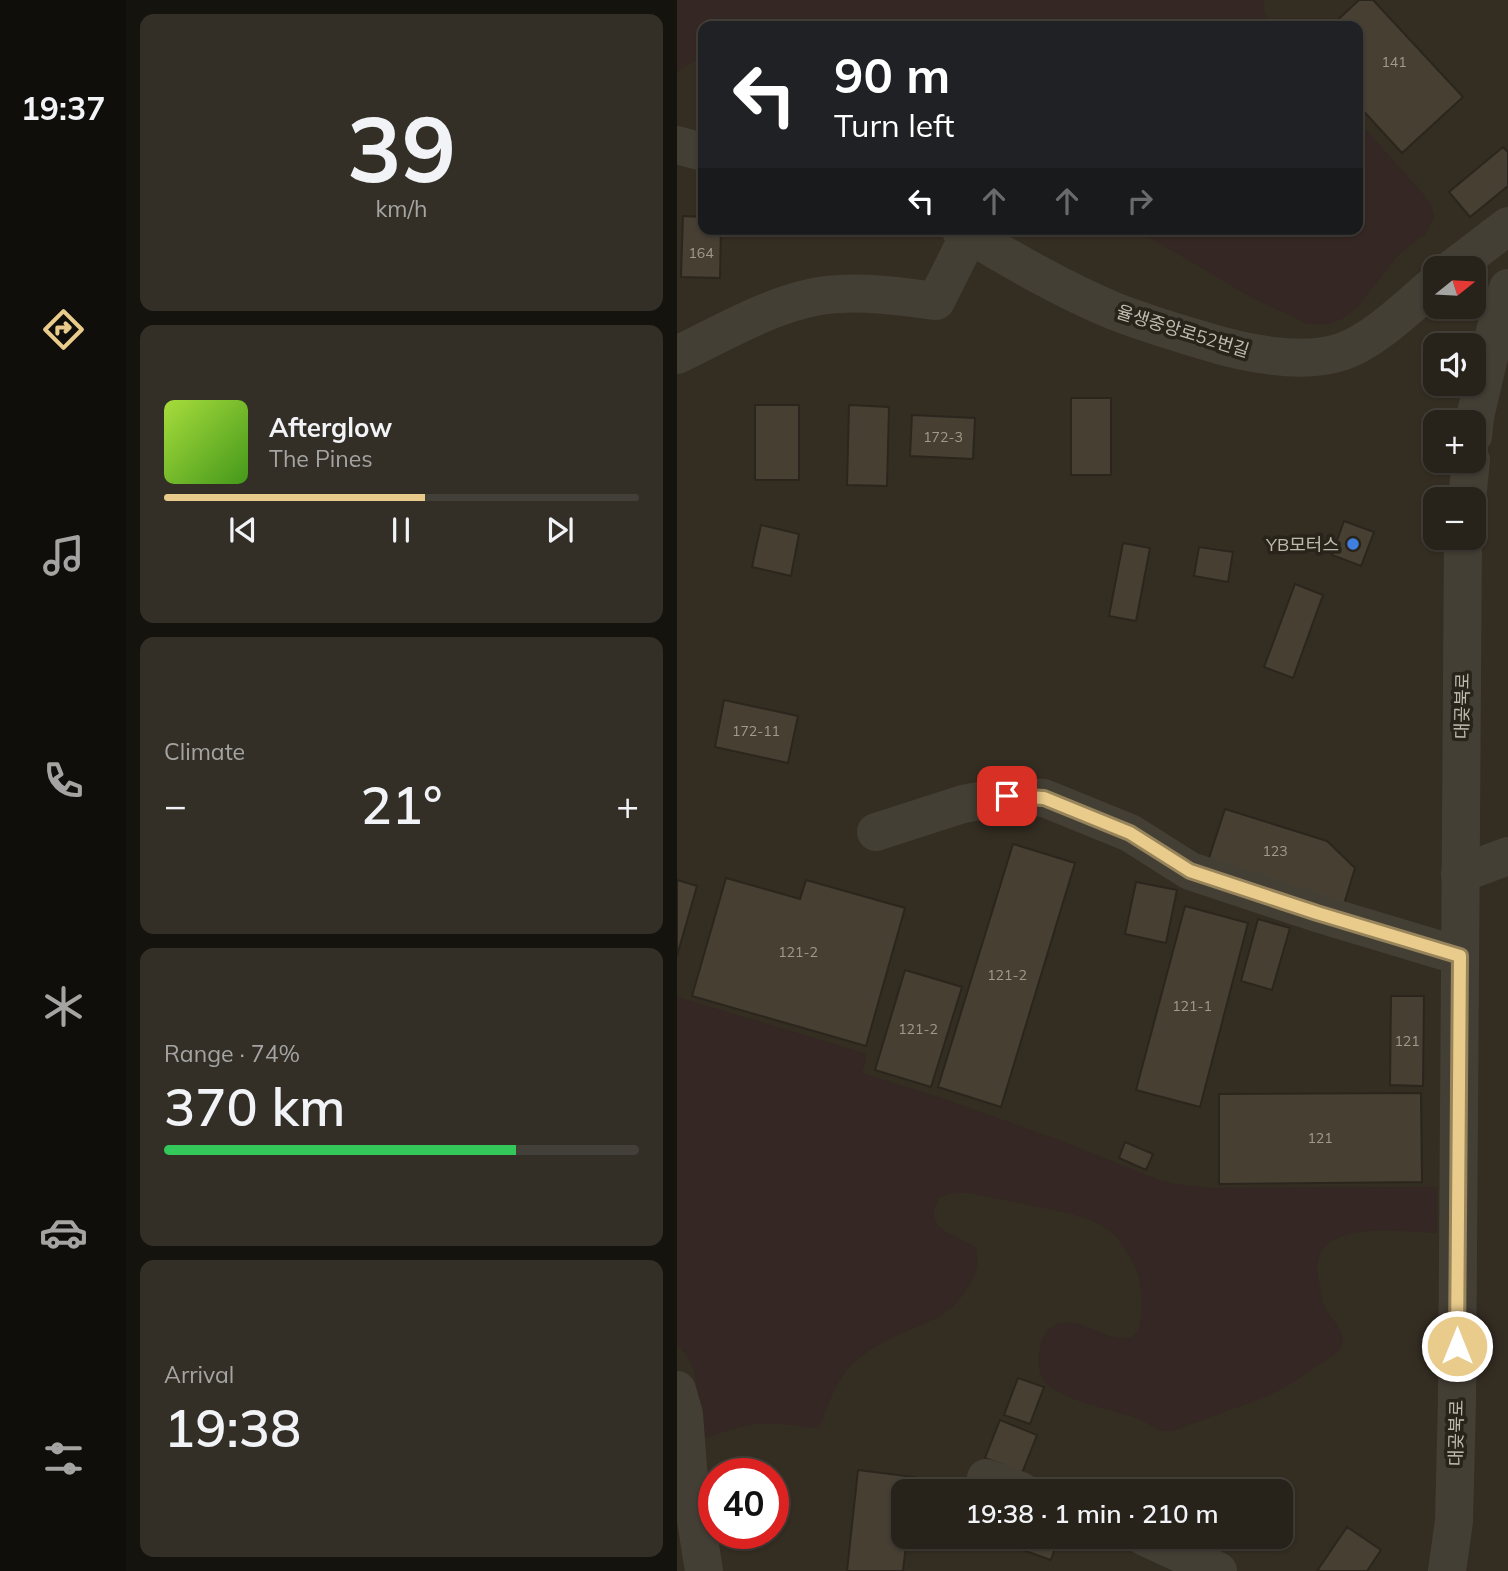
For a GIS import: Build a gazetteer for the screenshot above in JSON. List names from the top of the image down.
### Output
{
  "streets": {
    "street": ["율생중앙로52번길", "대곶북로"]
  },
  "places": ["YB모터스"],
  "house_numbers": [
    "141",
    "164",
    "172-3",
    "172-11",
    "123",
    "121-2",
    "121-2",
    "121-1",
    "121-2",
    "121",
    "121"
  ],
  "north": "right",
  "page": {
    "tabs": "19:37",
    "tile": [
      ["39", "km/h"],
      "Climate",
      ["Range · 74%", "370 km"],
      ["Arrival", "19:38"]
    ],
    "turn": ["90 m", "Turn left"],
    "map_buttons": ["+", "−"],
    "song": ["Afterglow", "The Pines"],
    "heat": ["−", "21°", "+"],
    "limit": "40",
    "trip": "19:38 · 1 min · 210 m"
  }
}
